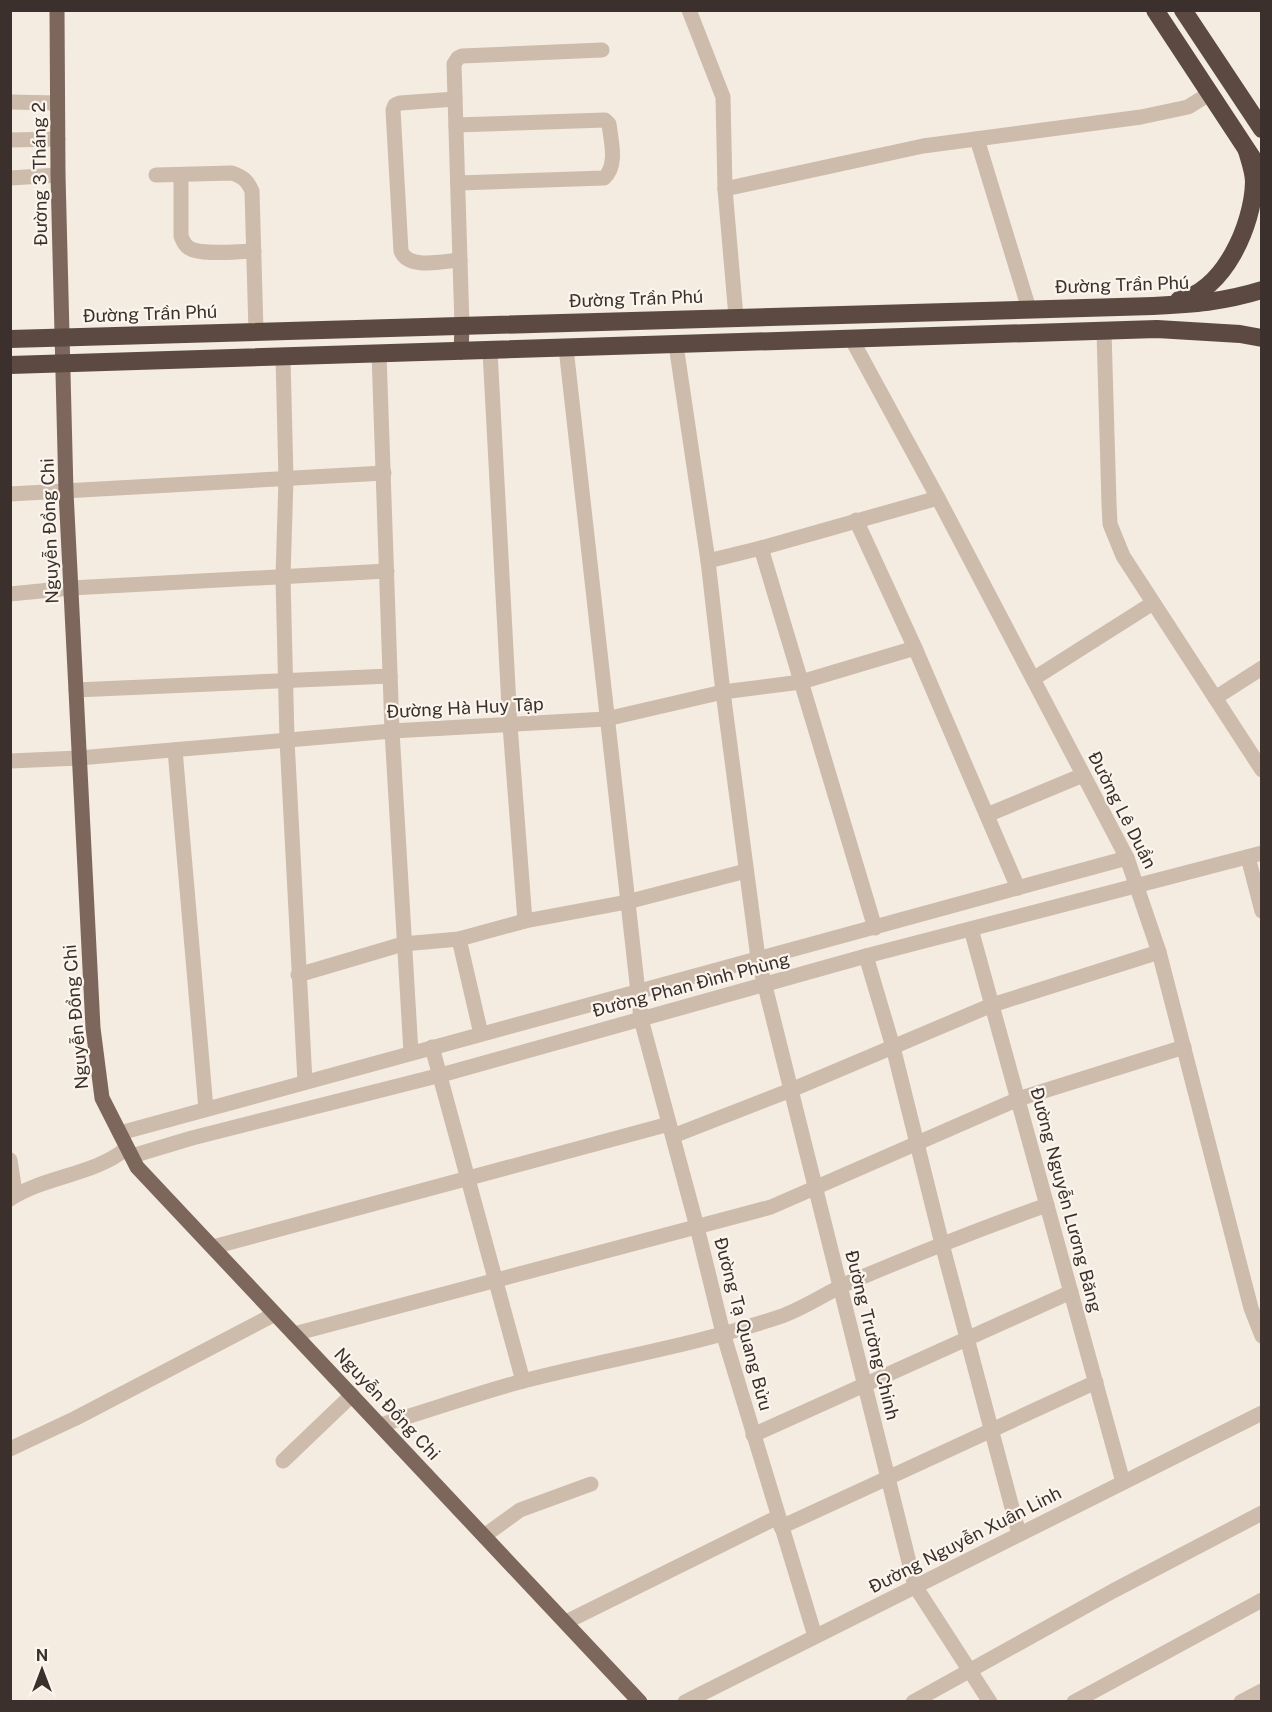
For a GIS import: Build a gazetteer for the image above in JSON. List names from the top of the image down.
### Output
{
  "streets": {
    "highway": ["Đường Trần Phú"],
    "main road": ["Đường 3 Tháng 2", "Nguyễn Đổng Chi"],
    "street": [
      "Đường Hà Huy Tập",
      "Đường Lê Duẩn",
      "Đường Phan Đình Phùng",
      "Đường Nguyễn Lương Băng",
      "Đường Tạ Quang Bửu",
      "Đường Trường Chinh",
      "Đường Nguyễn Xuân Linh"
    ]
  },
  "crossings": [
    ["Đường 3 Tháng 2", "Đường Trần Phú"],
    ["Đường 3 Tháng 2", "Nguyễn Đổng Chi"],
    ["Đường Trần Phú", "Nguyễn Đổng Chi"],
    ["Nguyễn Đổng Chi", "Đường Hà Huy Tập"],
    ["Nguyễn Đổng Chi", "Đường Phan Đình Phùng"],
    ["Đường Hà Huy Tập", "Đường Tạ Quang Bửu"],
    ["Đường Hà Huy Tập", "Đường Trường Chinh"],
    ["Đường Lê Duẩn", "Đường Phan Đình Phùng"],
    ["Đường Phan Đình Phùng", "Đường Nguyễn Lương Băng"],
    ["Đường Phan Đình Phùng", "Đường Tạ Quang Bửu"],
    ["Đường Phan Đình Phùng", "Đường Trường Chinh"],
    ["Đường Nguyễn Lương Băng", "Đường Nguyễn Xuân Linh"],
    ["Đường Tạ Quang Bửu", "Đường Nguyễn Xuân Linh"],
    ["Đường Trường Chinh", "Đường Nguyễn Xuân Linh"]
  ],
  "north": "top"
}
